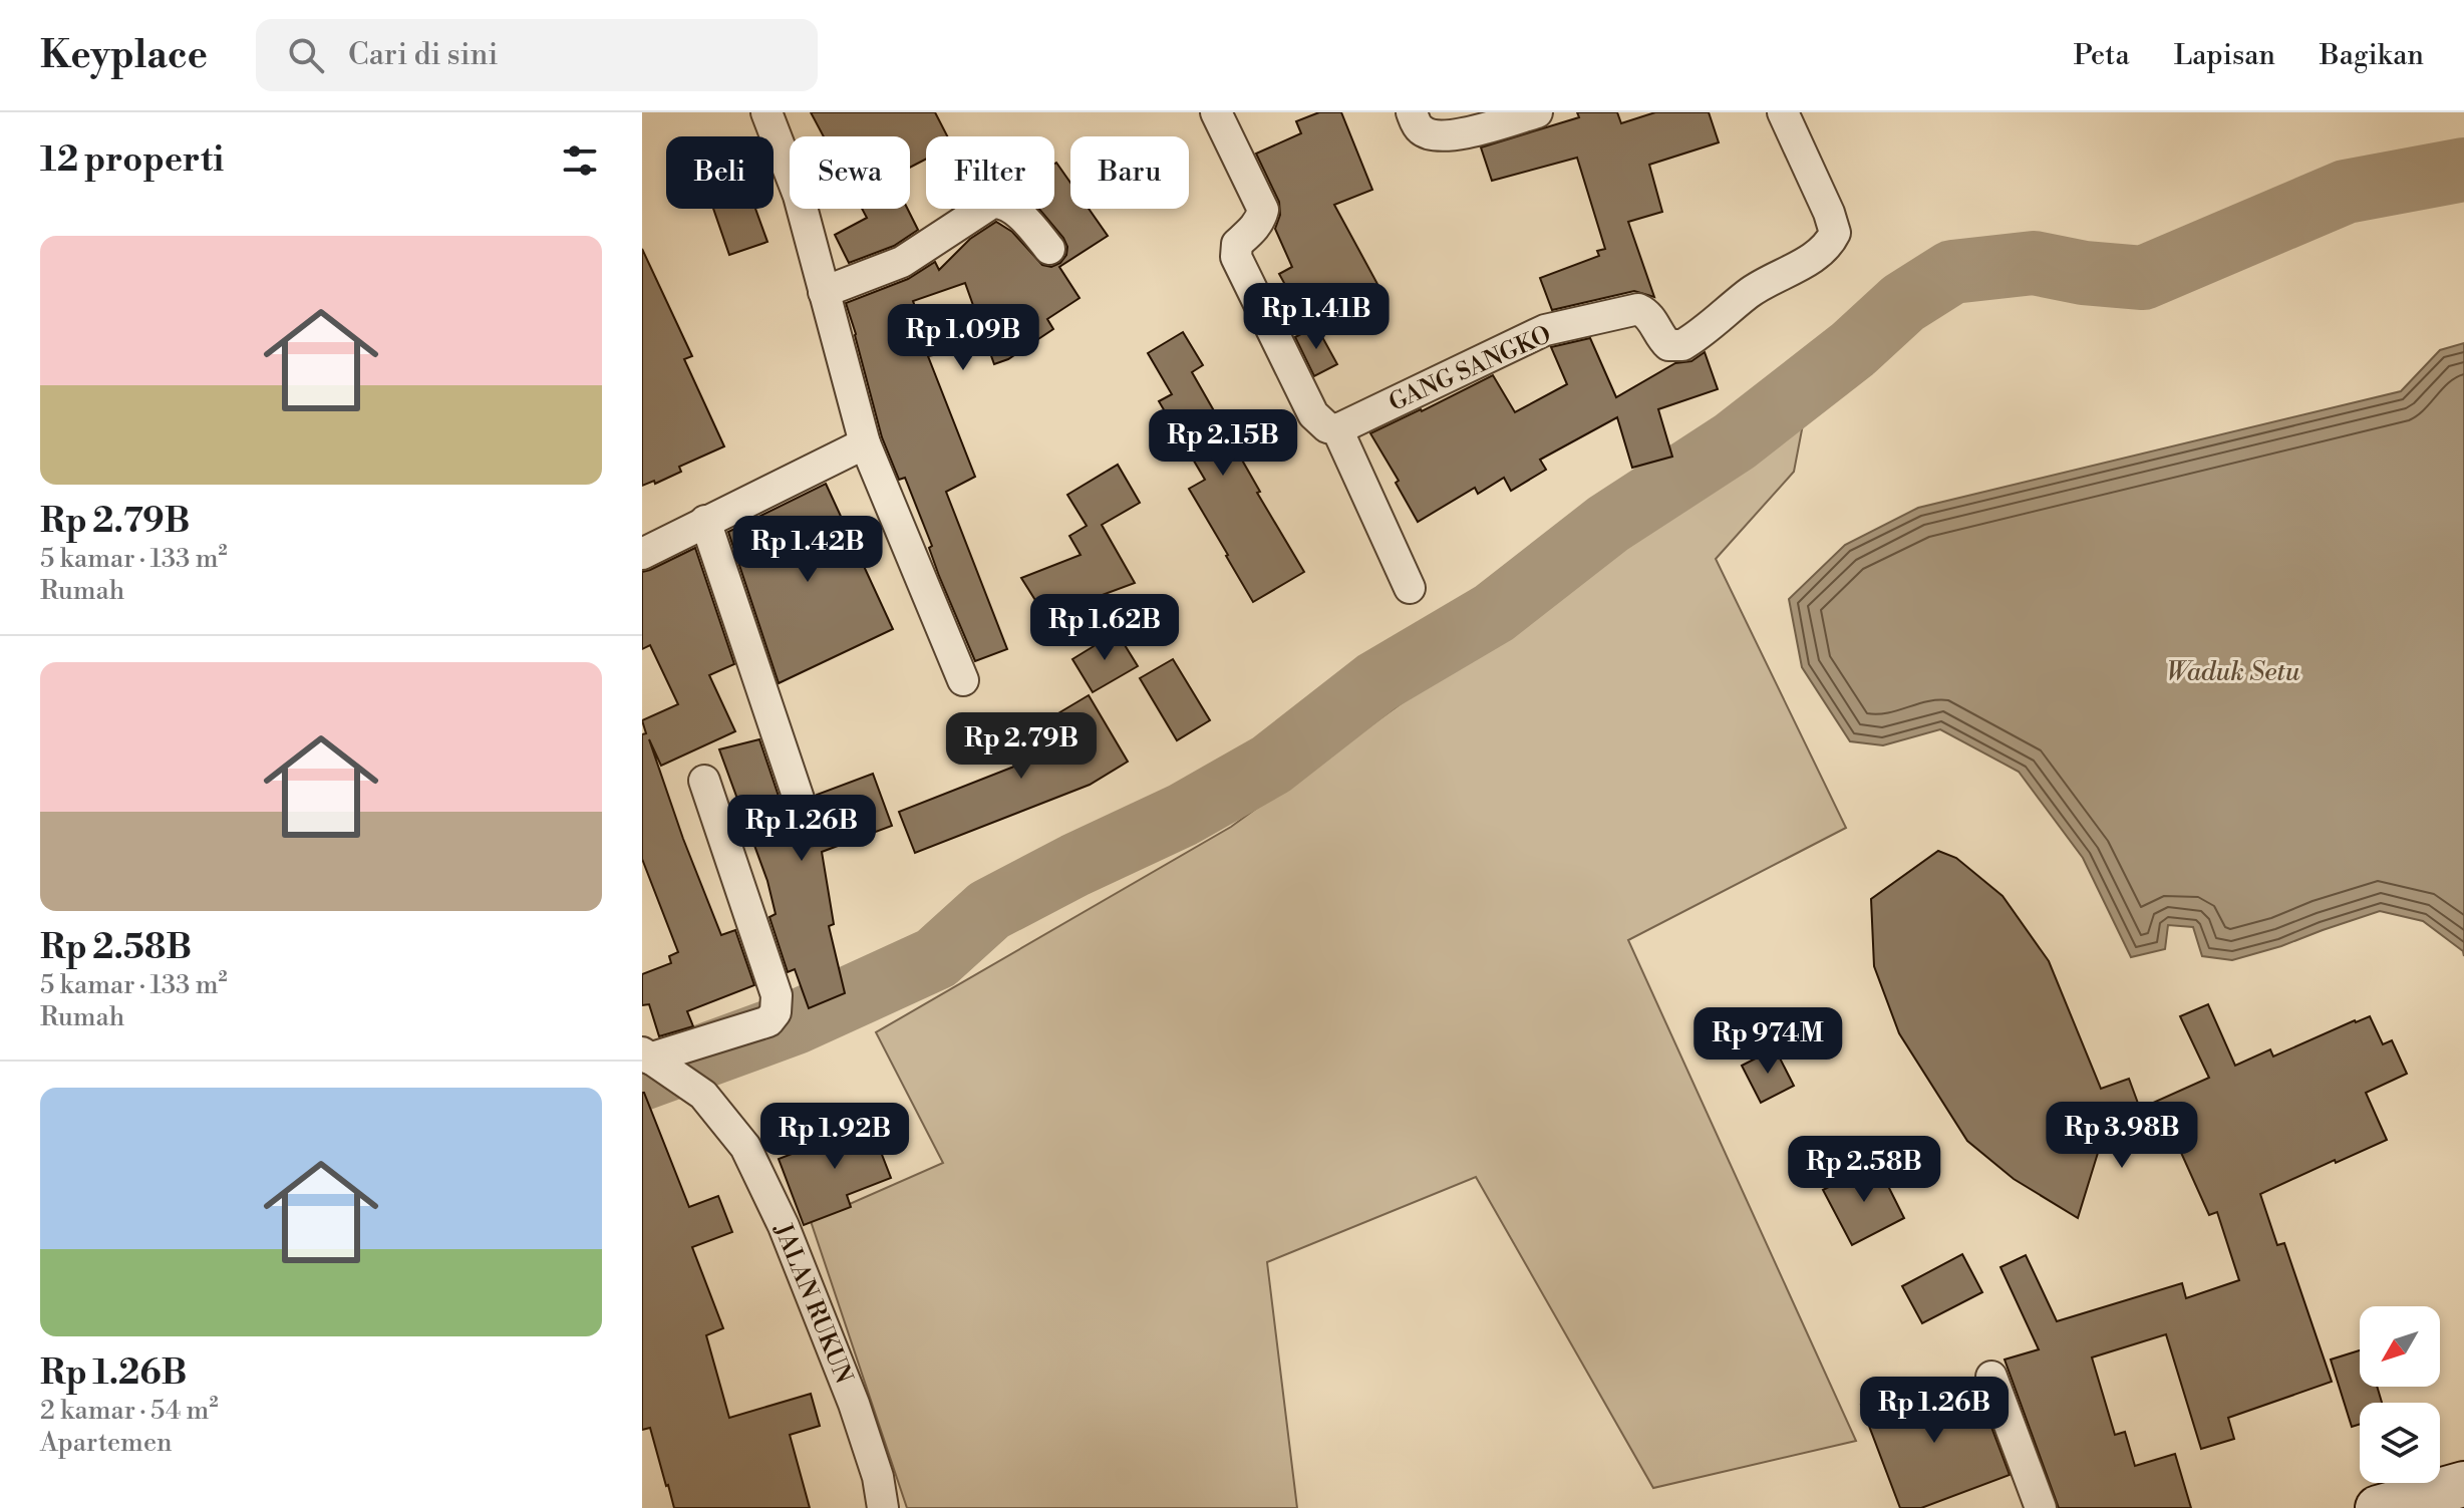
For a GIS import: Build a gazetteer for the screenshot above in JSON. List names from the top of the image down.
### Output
{
  "streets": {
    "street": ["GANG SANGKO", "JALAN RUKUN"]
  },
  "water": ["Waduk Setu"],
  "north": "bottom left",
  "page": {
    "header": "Keyplace",
    "search": "Cari di sini",
    "nav": ["Peta", "Lapisan", "Bagikan"],
    "heading": "12 properti",
    "chip": [
      "Beli",
      "Sewa",
      "Filter",
      "Baru"
    ],
    "list": [
      {
        "name": "Rp 2.79B",
        "note": "5 kamar · 133 m² · Rumah"
      },
      {
        "name": "Rp 2.58B",
        "note": "5 kamar · 133 m² · Rumah"
      },
      {
        "name": "Rp 1.26B",
        "note": "2 kamar · 54 m² · Apartemen"
      }
    ],
    "price": [
      "Rp 1.41B",
      "Rp 1.09B",
      "Rp 2.15B",
      "Rp 1.42B",
      "Rp 1.62B",
      "Rp 2.79B",
      "Rp 1.26B",
      "Rp 974M",
      "Rp 3.98B",
      "Rp 1.92B",
      "Rp 2.58B",
      "Rp 1.26B"
    ]
  }
}
